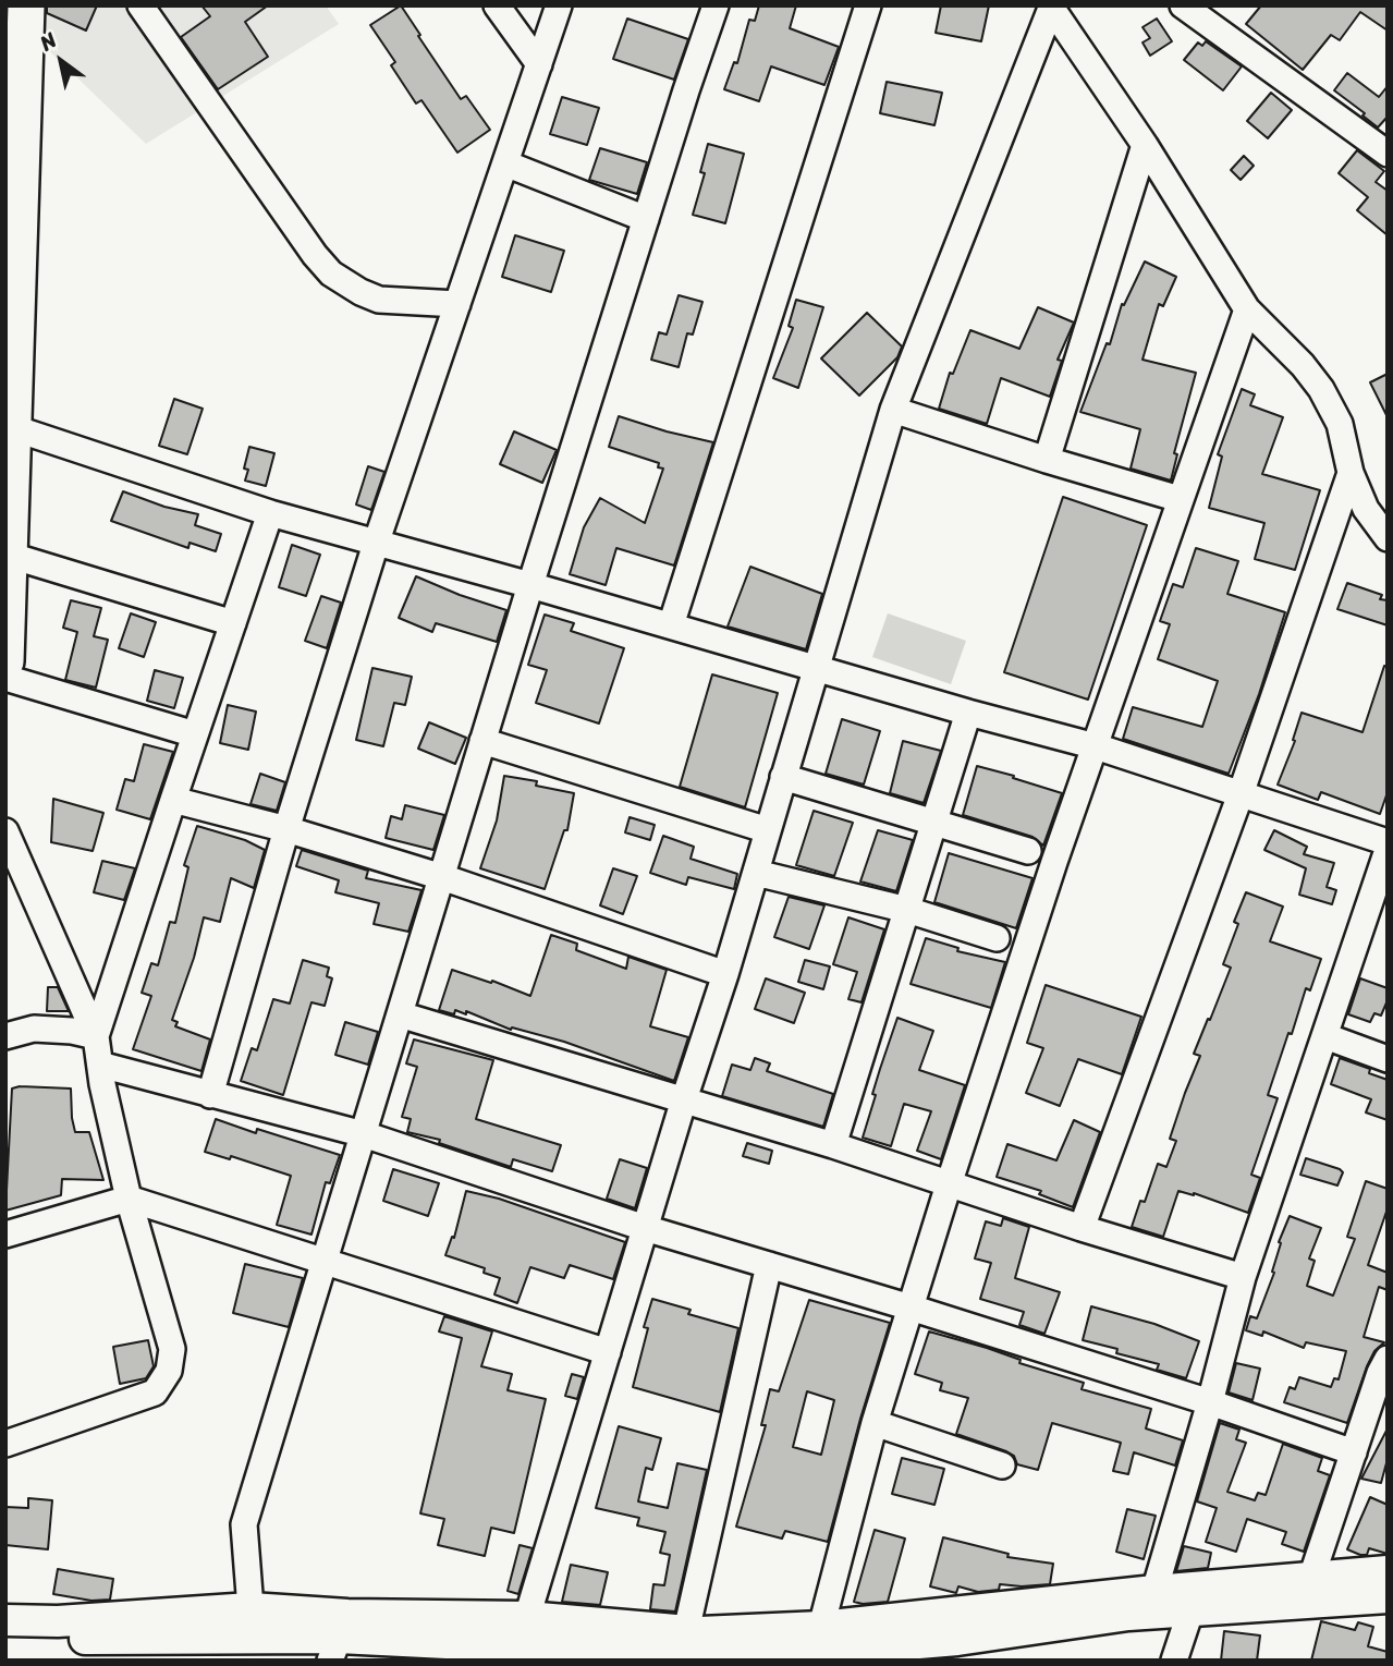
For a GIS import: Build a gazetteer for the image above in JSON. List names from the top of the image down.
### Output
{
  "north": "top left"
}
